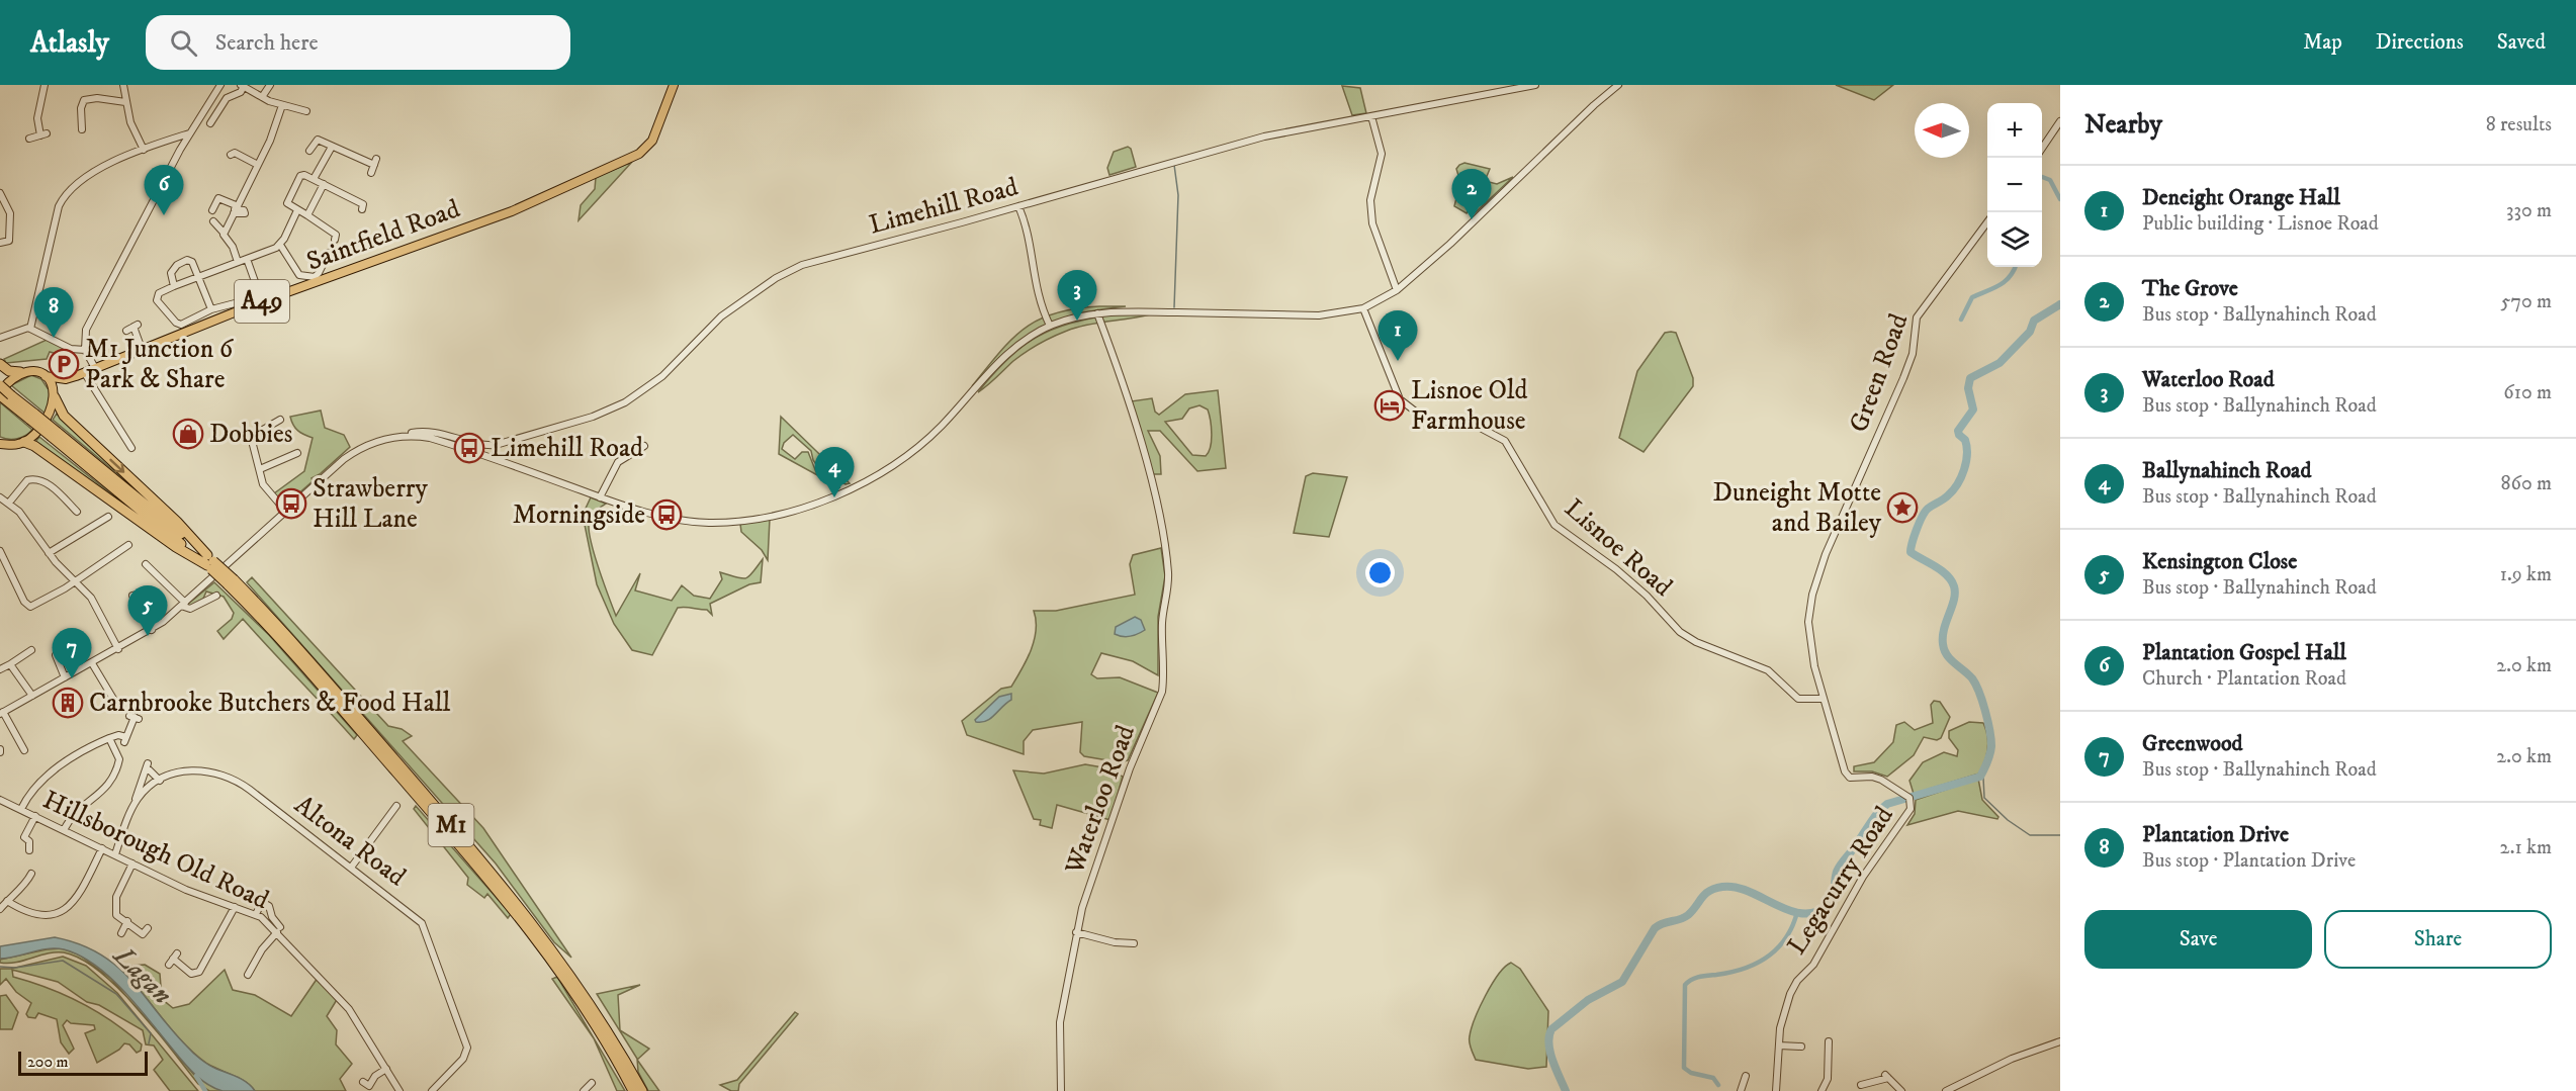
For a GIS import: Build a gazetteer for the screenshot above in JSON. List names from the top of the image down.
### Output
{
  "streets": {
    "highway": ["M1"],
    "main road": ["Saintfield Road", "A49"],
    "street": [
      "Limehill Road",
      "Green Road",
      "Lisnoe Road",
      "Waterloo Road",
      "Altona Road",
      "Hillsborough Old Road",
      "Legacurry Road"
    ]
  },
  "crossings": [
    ["Saintfield Road", "A49"],
    ["Green Road", "Lisnoe Road"],
    ["Green Road", "Legacurry Road"],
    ["Lisnoe Road", "Legacurry Road"],
    ["Altona Road", "Hillsborough Old Road"]
  ],
  "water": ["Lagan"],
  "places": {
    "parking": ["M1 Junction 6 Park & Share"],
    "hotel": ["Lisnoe Old Farmhouse"],
    "shop": ["Dobbies"],
    "bus stop": ["Limehill Road", "Strawberry Hill Lane", "Morningside"],
    "place": ["Duneight Motte and Bailey"],
    "building": ["Carnbrooke Butchers & Food Hall"]
  },
  "scale_bar": "200 m",
  "north": "left",
  "page": {
    "header": "Atlasly",
    "search": "Search here",
    "nav": ["Map", "Directions", "Saved"],
    "heading": ["Nearby", "8 results"],
    "map_buttons": ["+", "−"],
    "list": [
      {
        "mark": "1",
        "name": "Deneight Orange Hall",
        "note": "Public building · Lisnoe Road",
        "value": "330 m"
      },
      {
        "mark": "2",
        "name": "The Grove",
        "note": "Bus stop · Ballynahinch Road",
        "value": "570 m"
      },
      {
        "mark": "3",
        "name": "Waterloo Road",
        "note": "Bus stop · Ballynahinch Road",
        "value": "610 m"
      },
      {
        "mark": "4",
        "name": "Ballynahinch Road",
        "note": "Bus stop · Ballynahinch Road",
        "value": "860 m"
      },
      {
        "mark": "5",
        "name": "Kensington Close",
        "note": "Bus stop · Ballynahinch Road",
        "value": "1.9 km"
      },
      {
        "mark": "6",
        "name": "Plantation Gospel Hall",
        "note": "Church · Plantation Road",
        "value": "2.0 km"
      },
      {
        "mark": "7",
        "name": "Greenwood",
        "note": "Bus stop · Ballynahinch Road",
        "value": "2.0 km"
      },
      {
        "mark": "8",
        "name": "Plantation Drive",
        "note": "Bus stop · Plantation Drive",
        "value": "2.1 km"
      }
    ],
    "pins": [
      "6",
      "2",
      "3",
      "8",
      "1",
      "4",
      "5",
      "7"
    ],
    "buttons": ["Save", "Share"],
    "scale": "200 m"
  }
}
